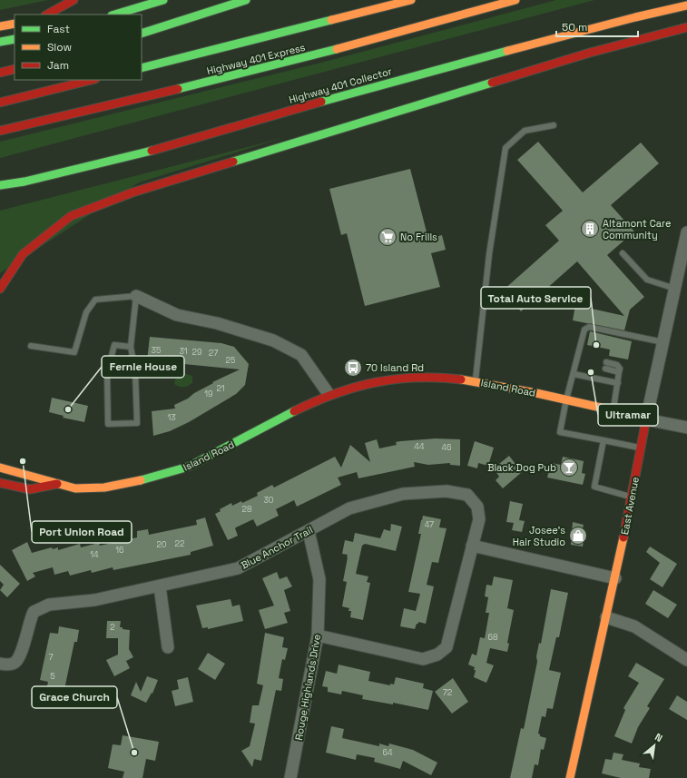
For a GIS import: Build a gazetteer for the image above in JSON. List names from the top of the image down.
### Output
{
  "streets": {
    "main road": [
      "Highway 401 Express",
      "Highway 401 Collector",
      "Island Road",
      "East Avenue"
    ],
    "street": ["Blue Anchor Trail", "Rouge Highlands Drive"]
  },
  "crossings": [
    ["Island Road", "East Avenue"],
    ["Blue Anchor Trail", "Rouge Highlands Drive"]
  ],
  "places": {
    "building": ["Altamont Care Community"],
    "supermarket": ["No Frills"],
    "other": [
      "Total Auto Service",
      "Ultramar",
      "Fernie House",
      "Port Union Road",
      "Grace Church"
    ],
    "bus stop": ["70 Island Rd"],
    "bar": ["Black Dog Pub"],
    "shop": ["Josee's Hair Studio"]
  },
  "house_numbers": [
    "35",
    "31",
    "29",
    "27",
    "25",
    "21",
    "19",
    "13",
    "44",
    "46",
    "30",
    "28",
    "47",
    "22",
    "20",
    "16",
    "14",
    "2",
    "68",
    "7",
    "5",
    "72",
    "64"
  ],
  "legend": ["Fast", "Slow", "Jam"],
  "scale_bar": "50 m",
  "north": "top right"
}
